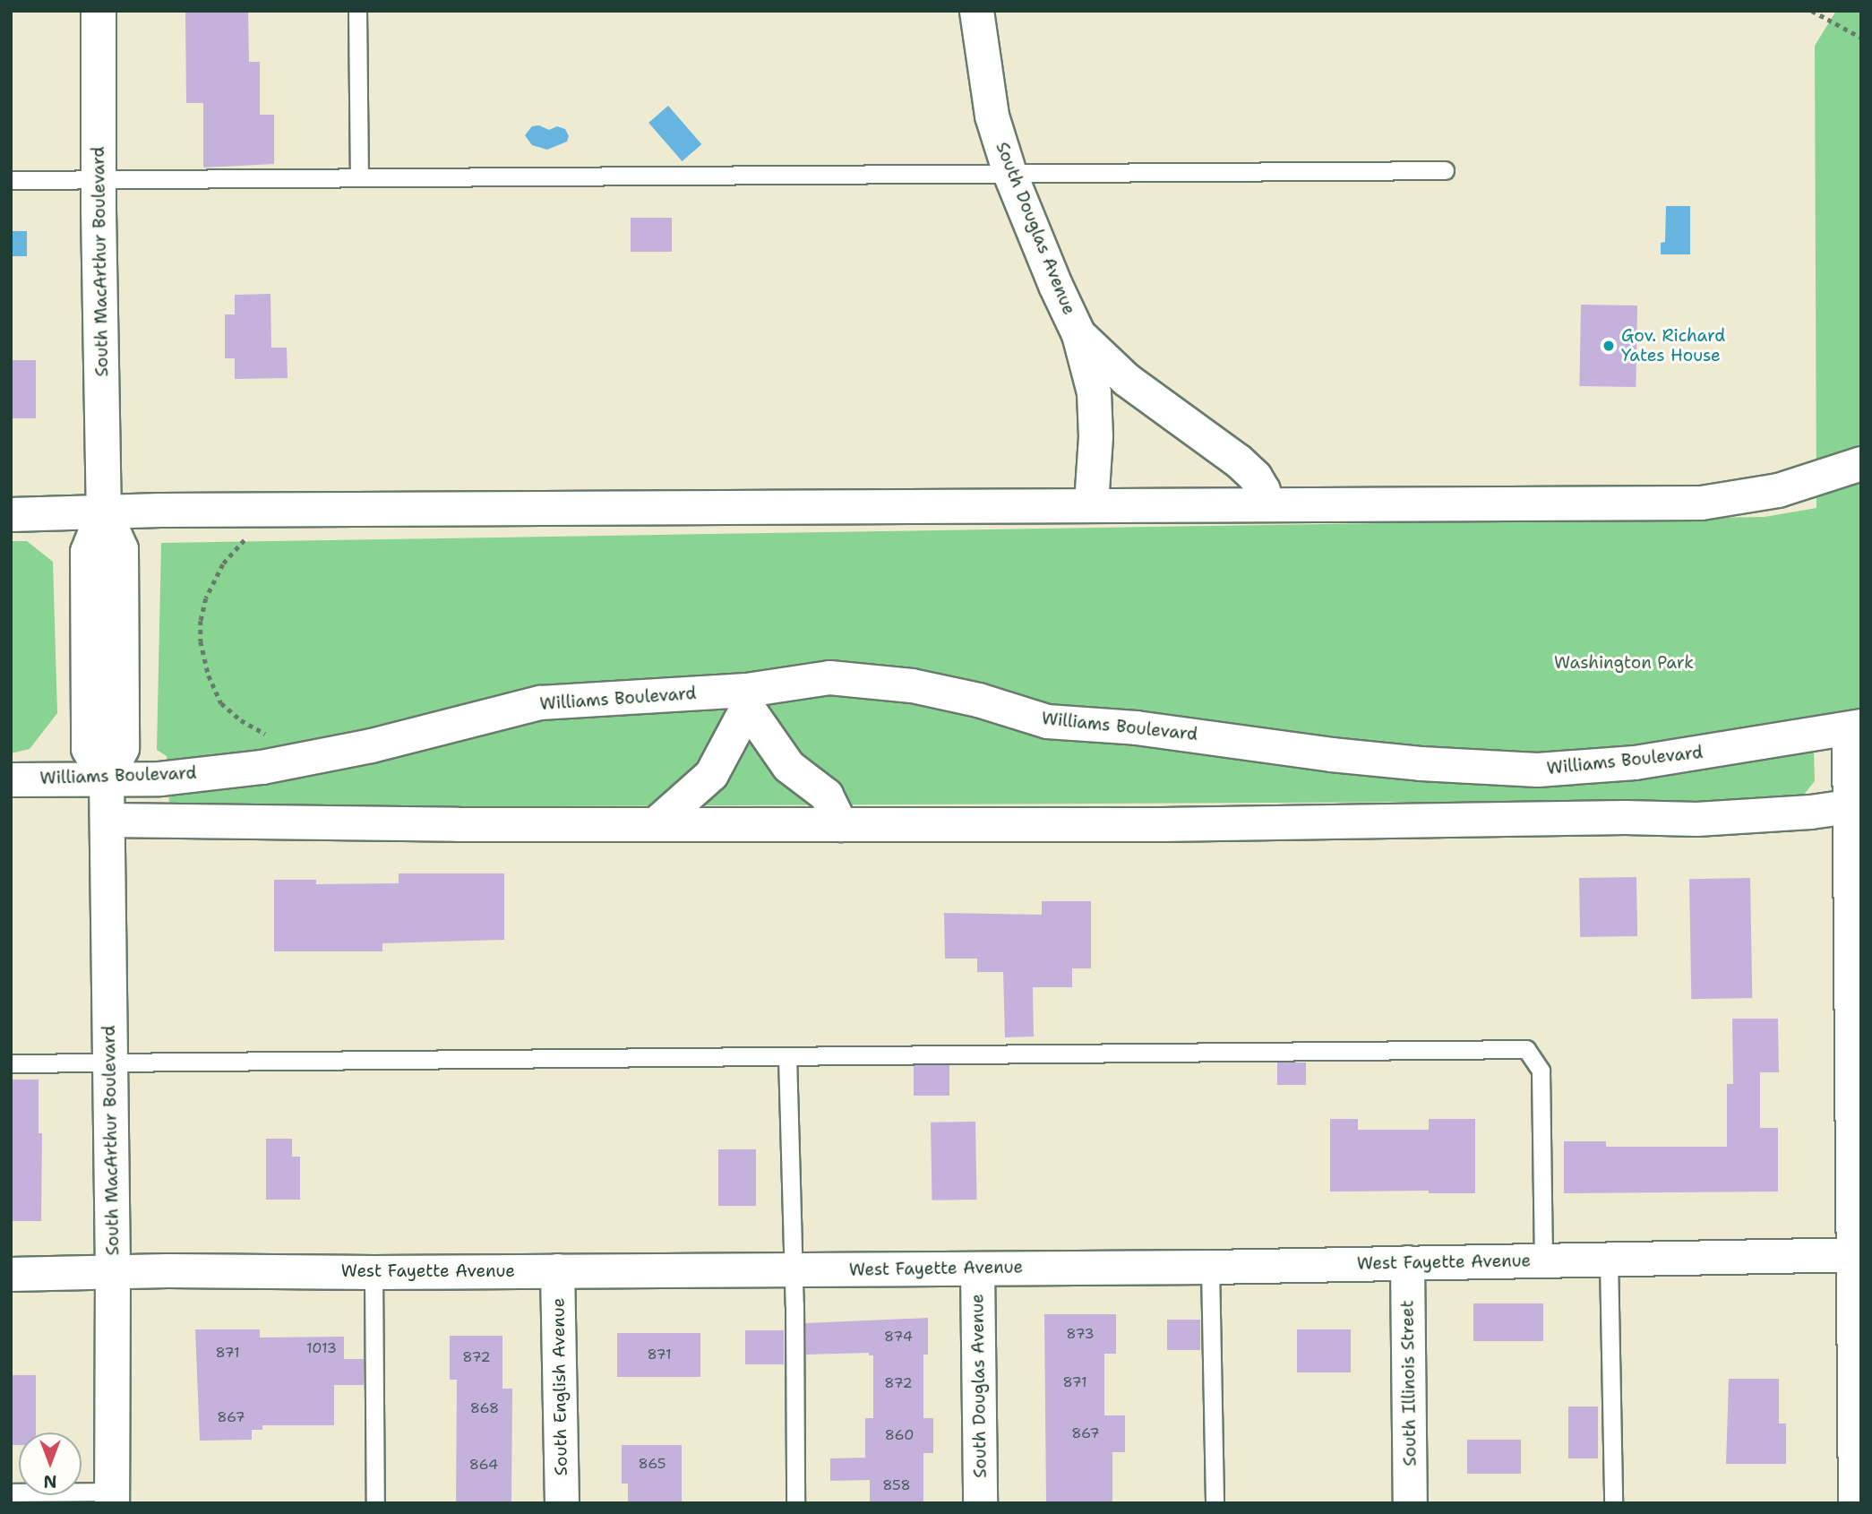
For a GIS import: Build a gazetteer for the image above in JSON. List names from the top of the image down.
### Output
{
  "streets": {
    "main road": ["South MacArthur Boulevard"],
    "street": [
      "South Douglas Avenue",
      "Williams Boulevard",
      "West Fayette Avenue",
      "South Illinois Street",
      "South English Avenue"
    ]
  },
  "crossings": [
    ["South Douglas Avenue", "West Fayette Avenue"],
    ["South MacArthur Boulevard", "Williams Boulevard"],
    ["South MacArthur Boulevard", "West Fayette Avenue"],
    ["West Fayette Avenue", "South Illinois Street"],
    ["West Fayette Avenue", "South English Avenue"]
  ],
  "parks": ["Washington Park"],
  "places": ["Gov. Richard Yates House"],
  "house_numbers": [
    "873",
    "874",
    "1013",
    "871",
    "871",
    "872",
    "871",
    "872",
    "868",
    "867",
    "867",
    "860",
    "865",
    "864",
    "858"
  ],
  "north": "bottom"
}
